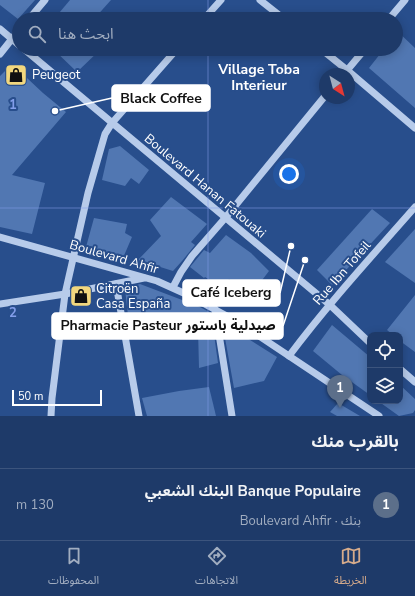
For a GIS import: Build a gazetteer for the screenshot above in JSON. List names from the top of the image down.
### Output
{
  "streets": {
    "street": ["Boulevard Hanan Fatouaki", "Boulevard Ahfir", "Rue Ibn Tofeil"]
  },
  "crossings": [
    ["Boulevard Hanan Fatouaki", "Rue Ibn Tofeil"],
    ["Boulevard Ahfir", "Rue Ibn Tofeil"]
  ],
  "districts": ["Village Toba Interieur"],
  "places": {
    "shop": ["Peugeot", "Citroën Casa España"],
    "other": ["Black Coffee", "Café Iceberg", "Pharmacie Pasteur صيدلية باستور"]
  },
  "scale_bar": "50 m",
  "north": "bottom right",
  "page": {
    "search": "ابحث هنا",
    "pins": "1",
    "scale": "50 m",
    "heading": "بالقرب منك",
    "list": [
      {
        "mark": "1",
        "name": "Banque Populaire البنك الشعبي",
        "note": "بنك · Boulevard Ahfir",
        "value": "130 m"
      }
    ],
    "nav": ["الخريطة", "الاتجاهات", "المحفوظات"]
  },
  "grid": {
    "rows": ["1", "2"]
  }
}
